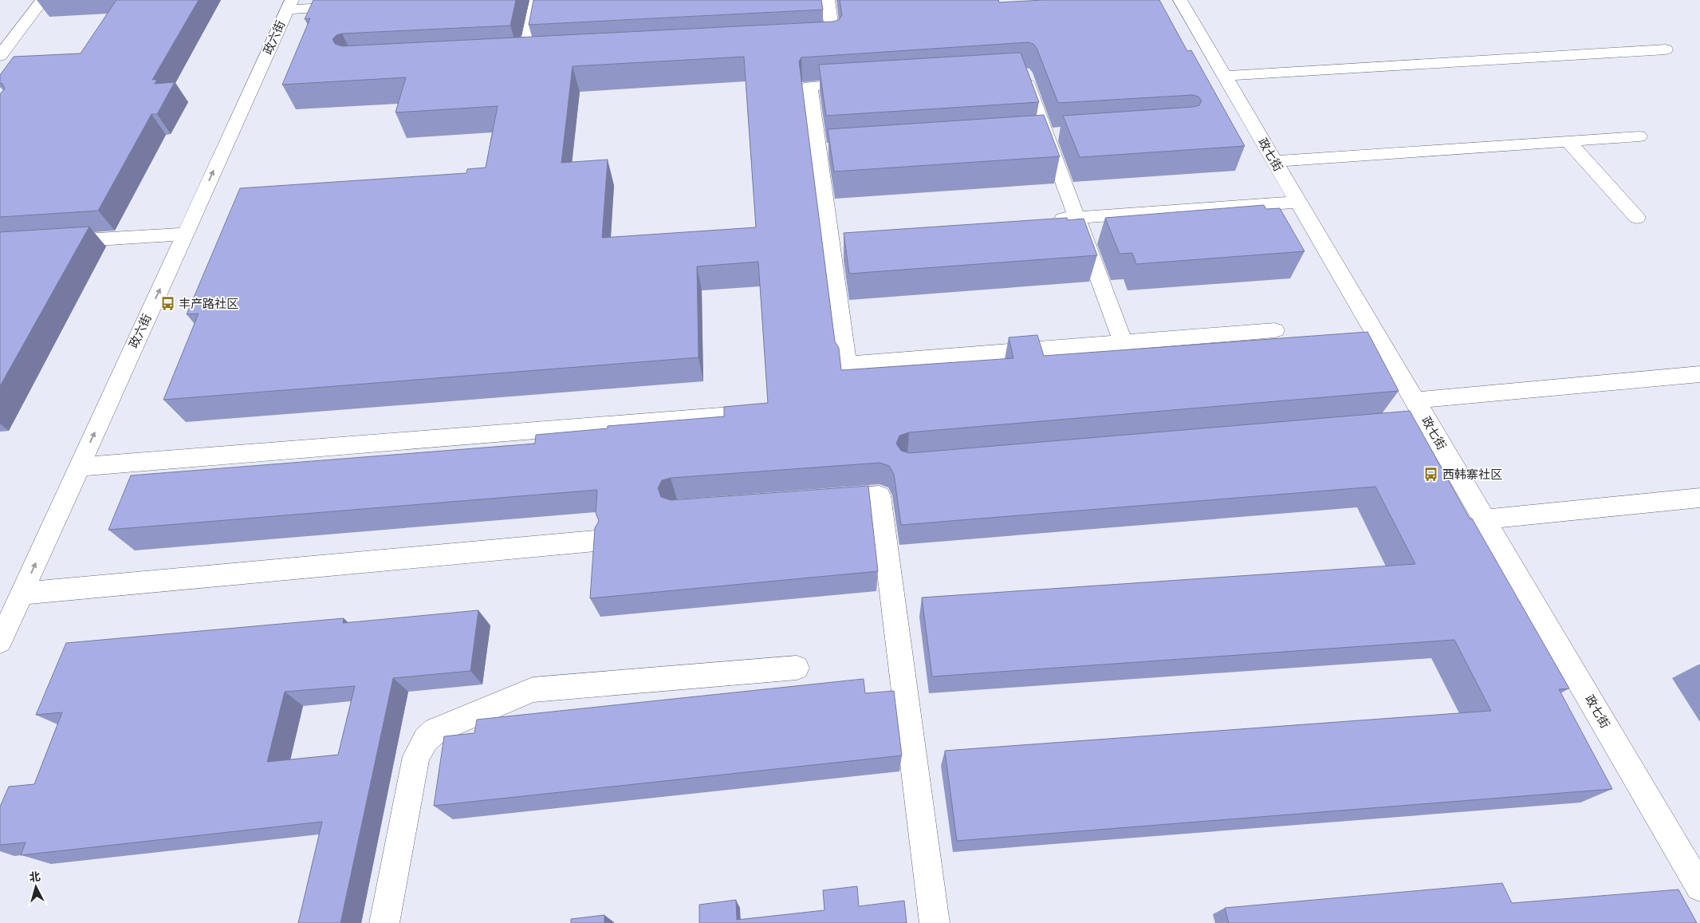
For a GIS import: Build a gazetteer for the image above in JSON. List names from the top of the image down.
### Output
{
  "streets": {
    "street": ["政六街", "政七街"]
  },
  "one_way": ["政六街"],
  "places": {
    "bus stop": ["丰产路社区", "西韩寨社区"]
  },
  "north": "top"
}
